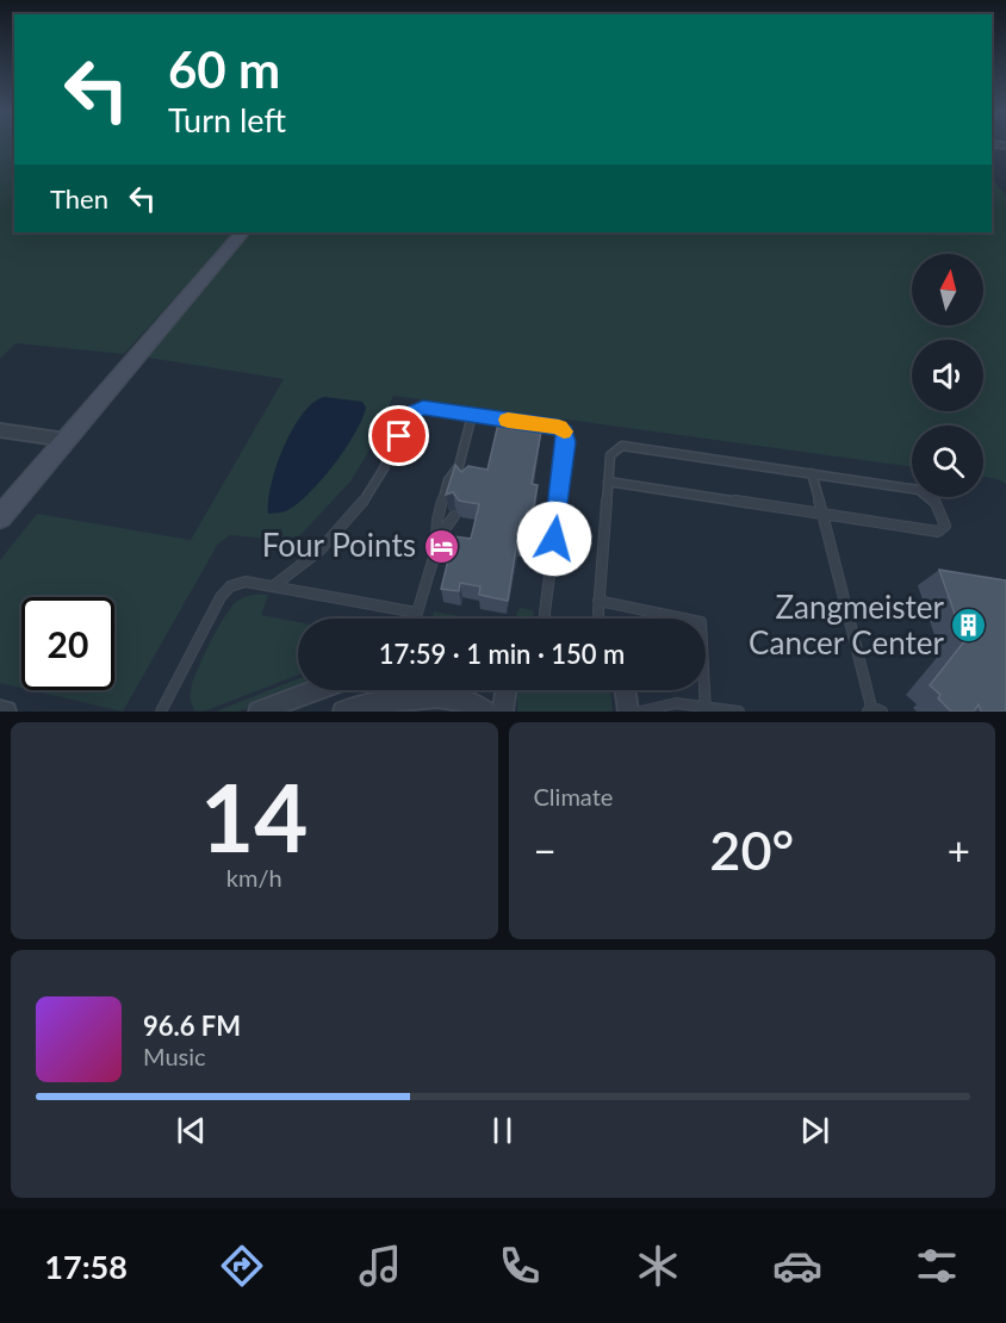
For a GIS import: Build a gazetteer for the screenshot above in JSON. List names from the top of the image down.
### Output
{
  "places": {
    "hotel": ["Four Points"],
    "building": ["Zangmeister Cancer Center"]
  },
  "north": "top",
  "page": {
    "turn": ["60 m", "Turn left"],
    "then": "Then",
    "limit": "20",
    "trip": "17:59 · 1 min · 150 m",
    "tile": [
      ["14", "km/h"],
      "Climate"
    ],
    "heat": ["−", "20°", "+"],
    "song": ["96.6 FM", "Music"],
    "tabs": "17:58"
  }
}
